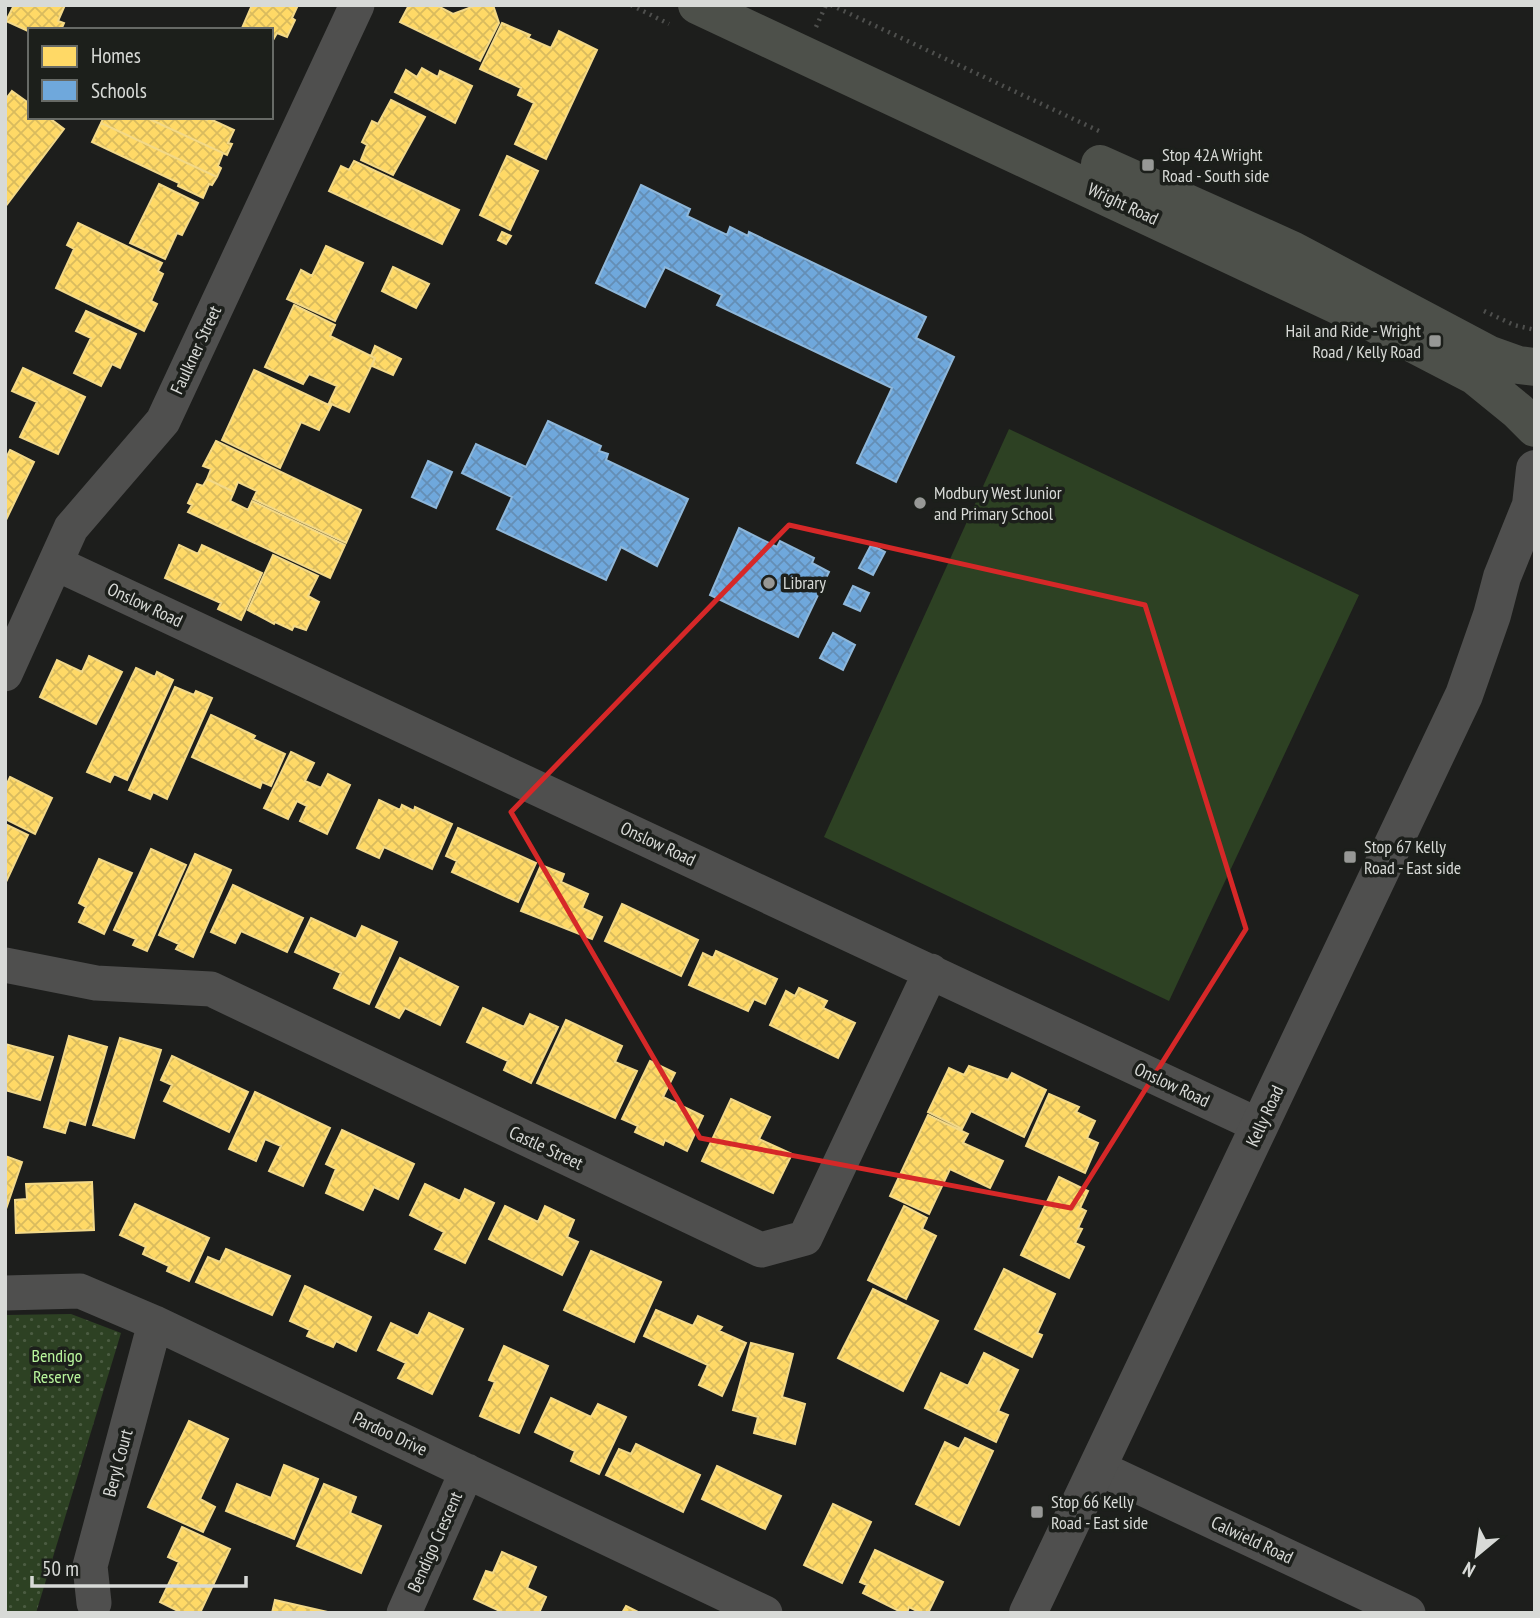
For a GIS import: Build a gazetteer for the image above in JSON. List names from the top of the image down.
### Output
{
  "streets": {
    "main road": ["Wright Road"],
    "street": [
      "Faulkner Street",
      "Onslow Road",
      "Kelly Road",
      "Castle Street",
      "Pardoo Drive",
      "Beryl Court",
      "Calwield Road",
      "Bendigo Crescent"
    ]
  },
  "crossings": [
    ["Faulkner Street", "Onslow Road"],
    ["Onslow Road", "Kelly Road"],
    ["Onslow Road", "Castle Street"],
    ["Kelly Road", "Calwield Road"],
    ["Pardoo Drive", "Beryl Court"],
    ["Pardoo Drive", "Bendigo Crescent"]
  ],
  "parks": ["Bendigo Reserve"],
  "places": {
    "transit": [
      "Stop 42A Wright Road - South side",
      "Hail and Ride - Wright Road / Kelly Road",
      "Stop 67 Kelly Road - East side",
      "Stop 66 Kelly Road - East side"
    ],
    "other": ["Modbury West Junior and Primary School", "Library"]
  },
  "legend": ["Homes", "Schools"],
  "scale_bar": "50 m",
  "north": "bottom left"
}
